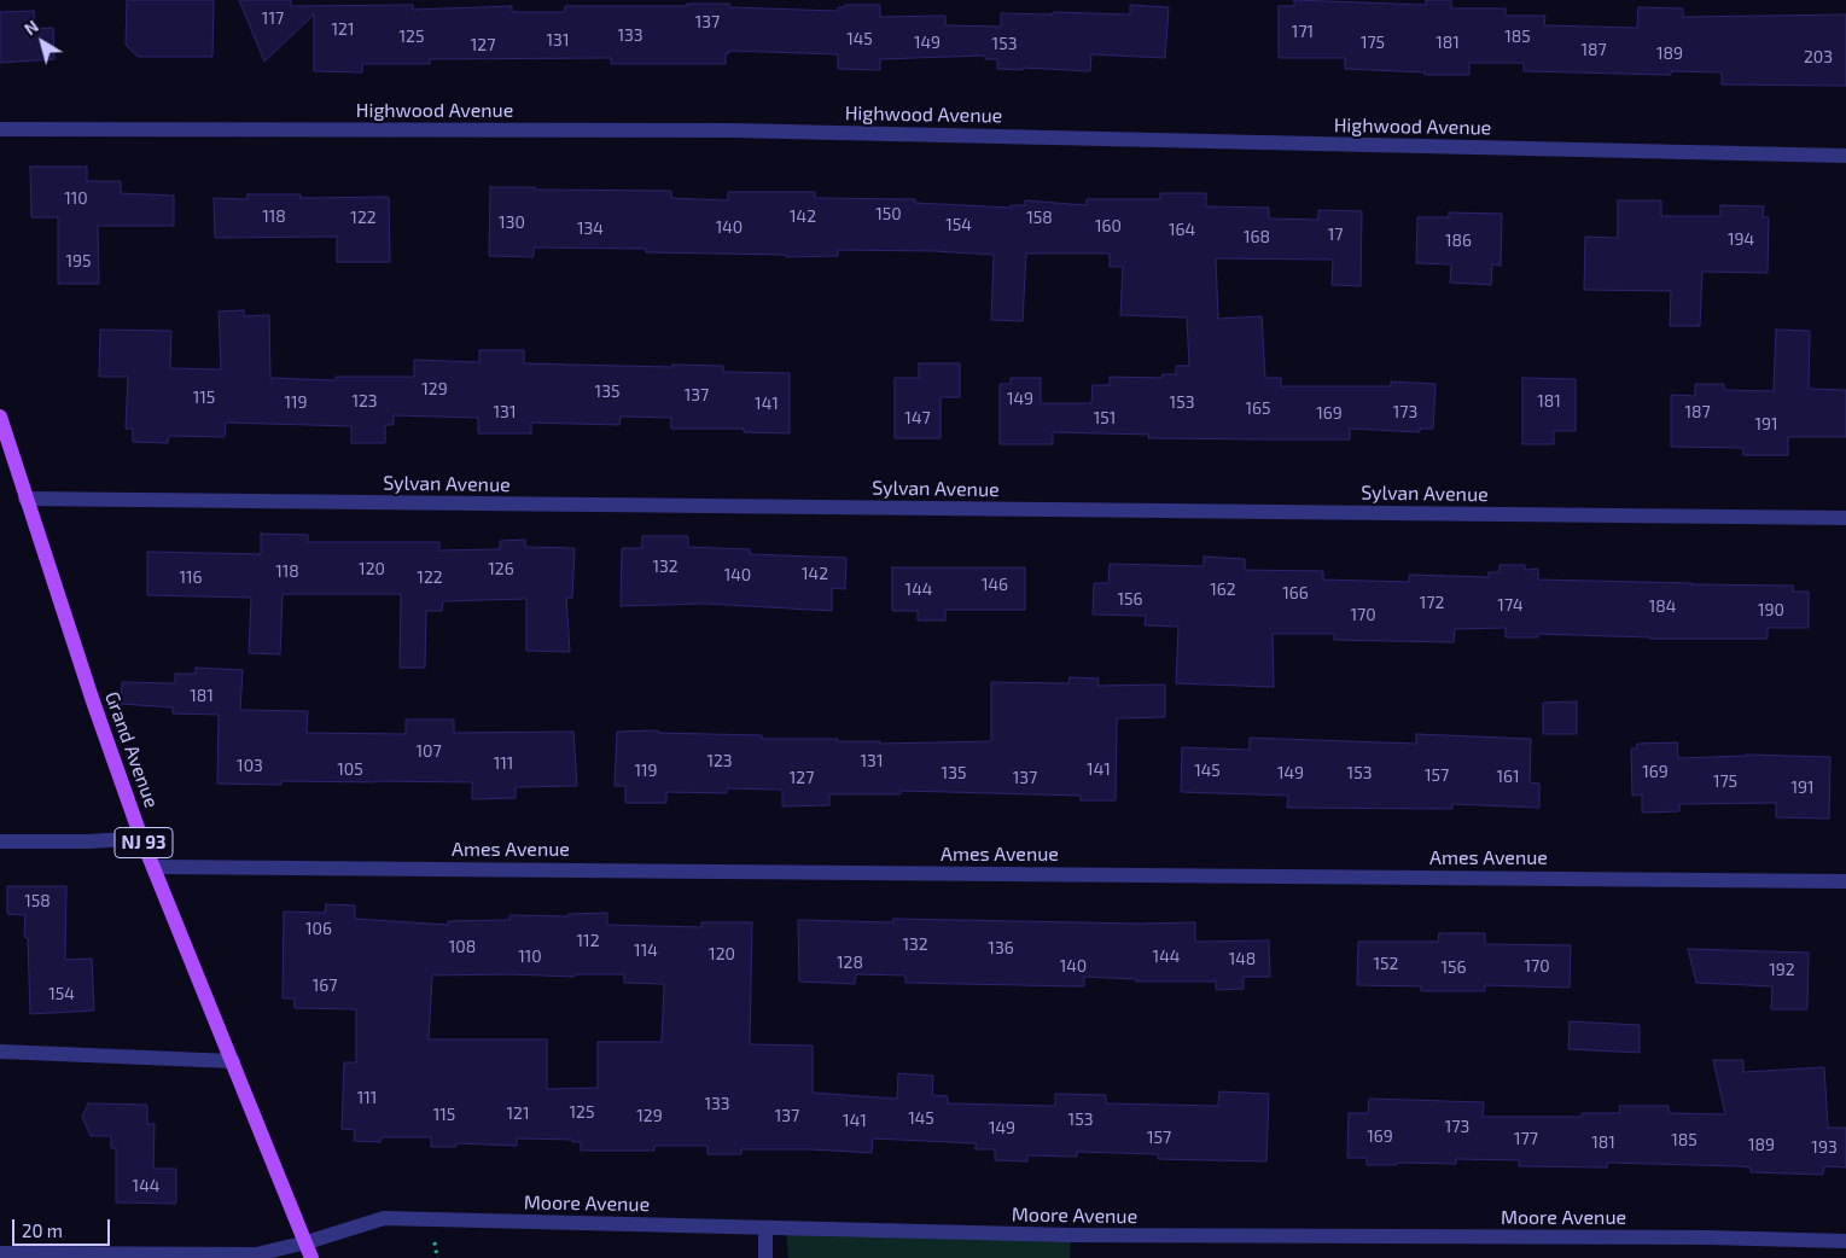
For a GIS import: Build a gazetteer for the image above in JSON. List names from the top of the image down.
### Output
{
  "streets": {
    "main road": ["Grand Avenue", "NJ 93"],
    "street": [
      "Highwood Avenue",
      "Sylvan Avenue",
      "Ames Avenue",
      "Moore Avenue"
    ]
  },
  "crossings": [
    ["Sylvan Avenue", "Grand Avenue"],
    ["Grand Avenue", "Ames Avenue"],
    ["Grand Avenue", "Moore Avenue"]
  ],
  "house_numbers": [
    "117",
    "137",
    "121",
    "171",
    "133",
    "125",
    "185",
    "145",
    "131",
    "149",
    "175",
    "181",
    "153",
    "127",
    "187",
    "189",
    "203",
    "110",
    "150",
    "118",
    "142",
    "122",
    "158",
    "130",
    "154",
    "160",
    "140",
    "134",
    "164",
    "17",
    "168",
    "194",
    "186",
    "195",
    "129",
    "135",
    "137",
    "115",
    "149",
    "123",
    "181",
    "119",
    "153",
    "141",
    "165",
    "131",
    "173",
    "187",
    "169",
    "147",
    "151",
    "191",
    "132",
    "120",
    "126",
    "118",
    "142",
    "140",
    "116",
    "122",
    "146",
    "144",
    "162",
    "166",
    "156",
    "172",
    "174",
    "184",
    "190",
    "170",
    "181",
    "107",
    "123",
    "131",
    "111",
    "103",
    "105",
    "141",
    "119",
    "145",
    "169",
    "135",
    "149",
    "153",
    "157",
    "161",
    "127",
    "137",
    "175",
    "191",
    "158",
    "106",
    "112",
    "132",
    "108",
    "136",
    "114",
    "120",
    "110",
    "144",
    "148",
    "128",
    "152",
    "140",
    "170",
    "156",
    "192",
    "167",
    "154",
    "111",
    "133",
    "125",
    "121",
    "115",
    "129",
    "137",
    "145",
    "153",
    "141",
    "173",
    "149",
    "169",
    "157",
    "177",
    "185",
    "181",
    "189",
    "193",
    "144"
  ],
  "scale_bar": "20 m",
  "north": "top left"
}
